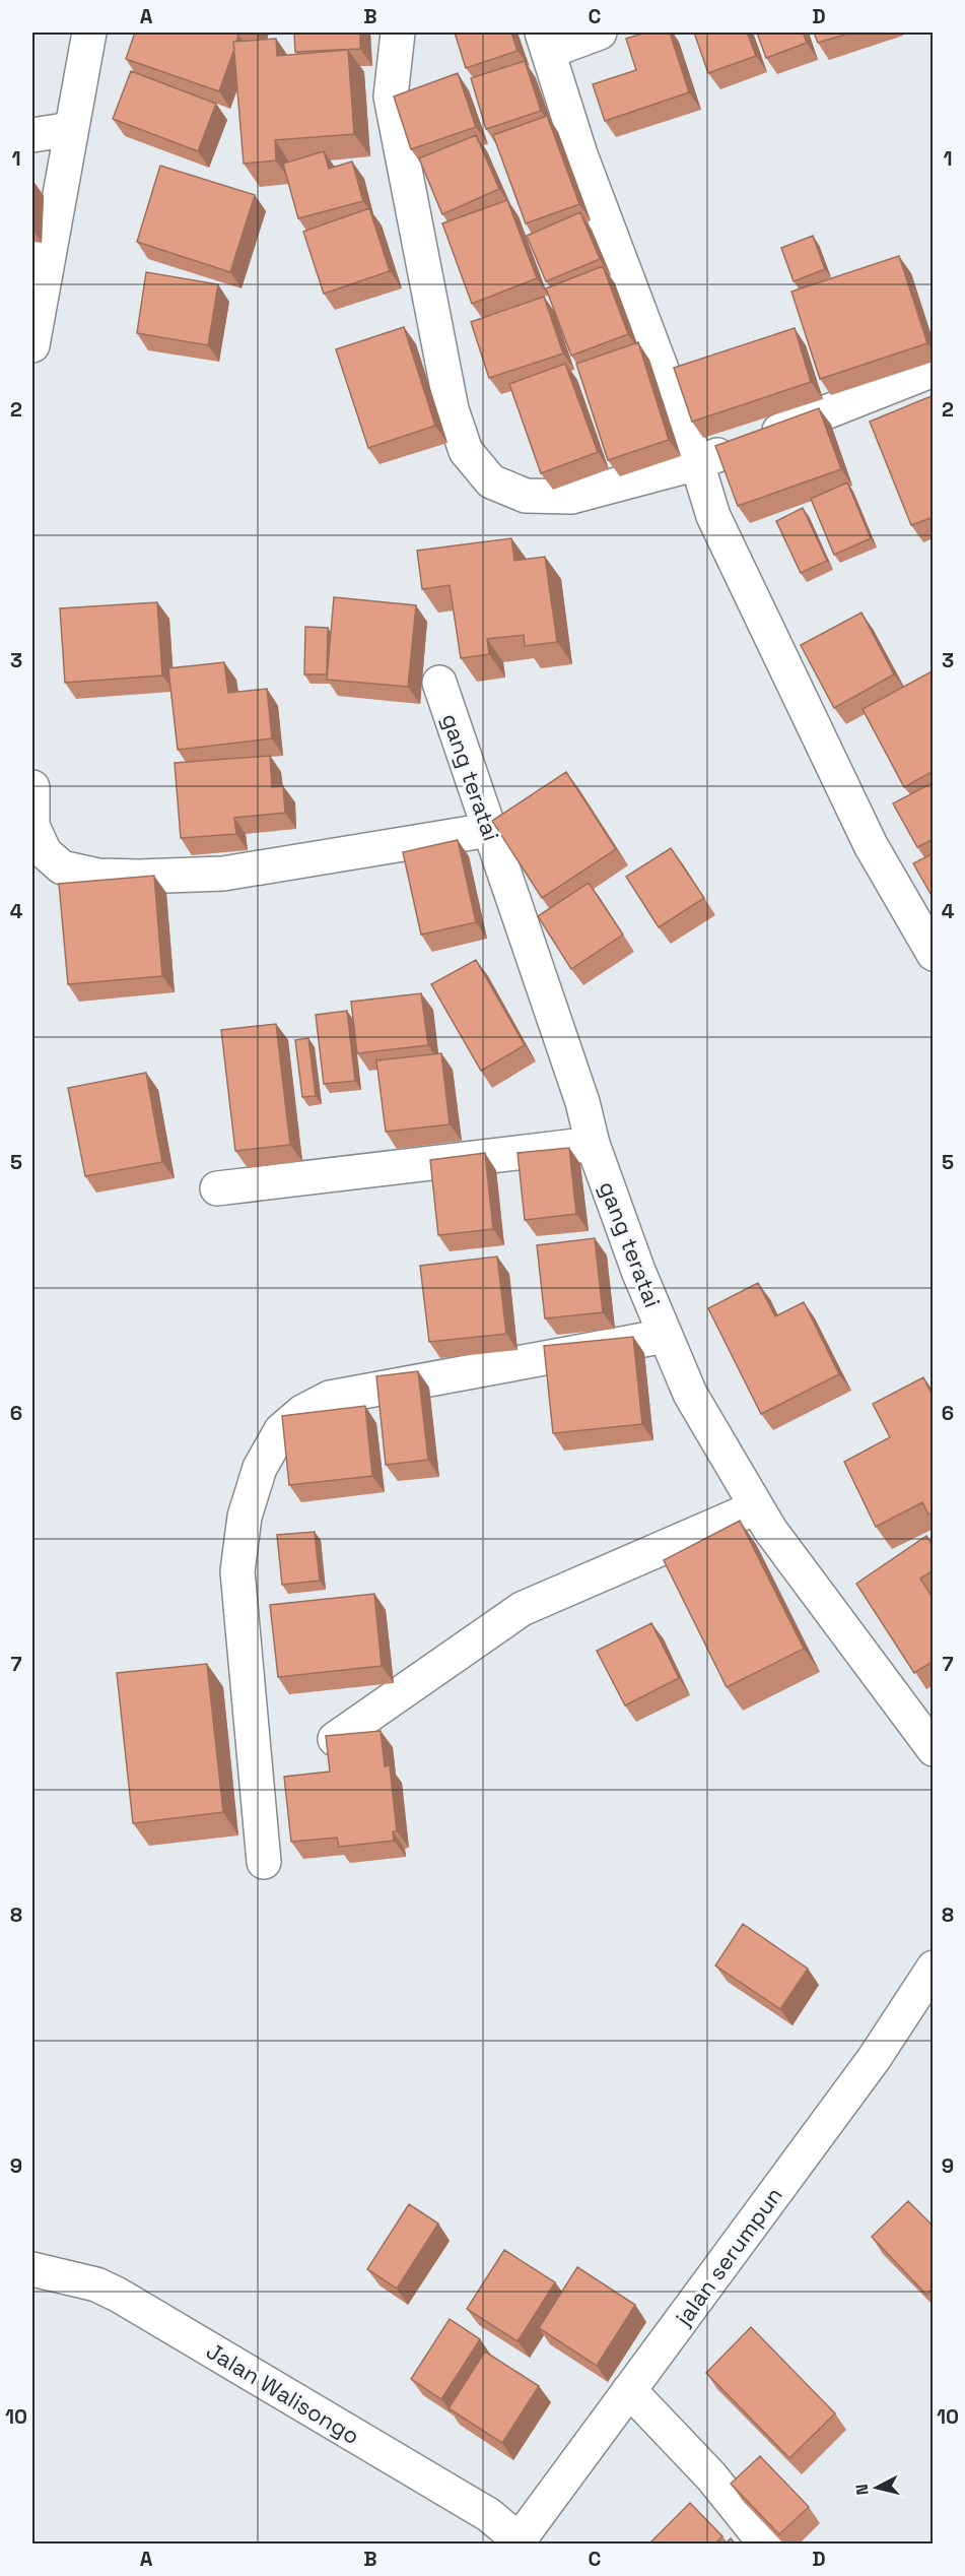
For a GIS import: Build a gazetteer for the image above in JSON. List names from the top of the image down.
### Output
{
  "streets": {
    "street": ["gang teratai", "jalan serumpun", "Jalan Walisongo"]
  },
  "crossings": [
    ["jalan serumpun", "Jalan Walisongo"]
  ],
  "north": "left",
  "grid": {
    "columns": [
      "A",
      "B",
      "C",
      "D"
    ],
    "rows": [
      "1",
      "2",
      "3",
      "4",
      "5",
      "6",
      "7",
      "8",
      "9",
      "10"
    ]
  }
}
